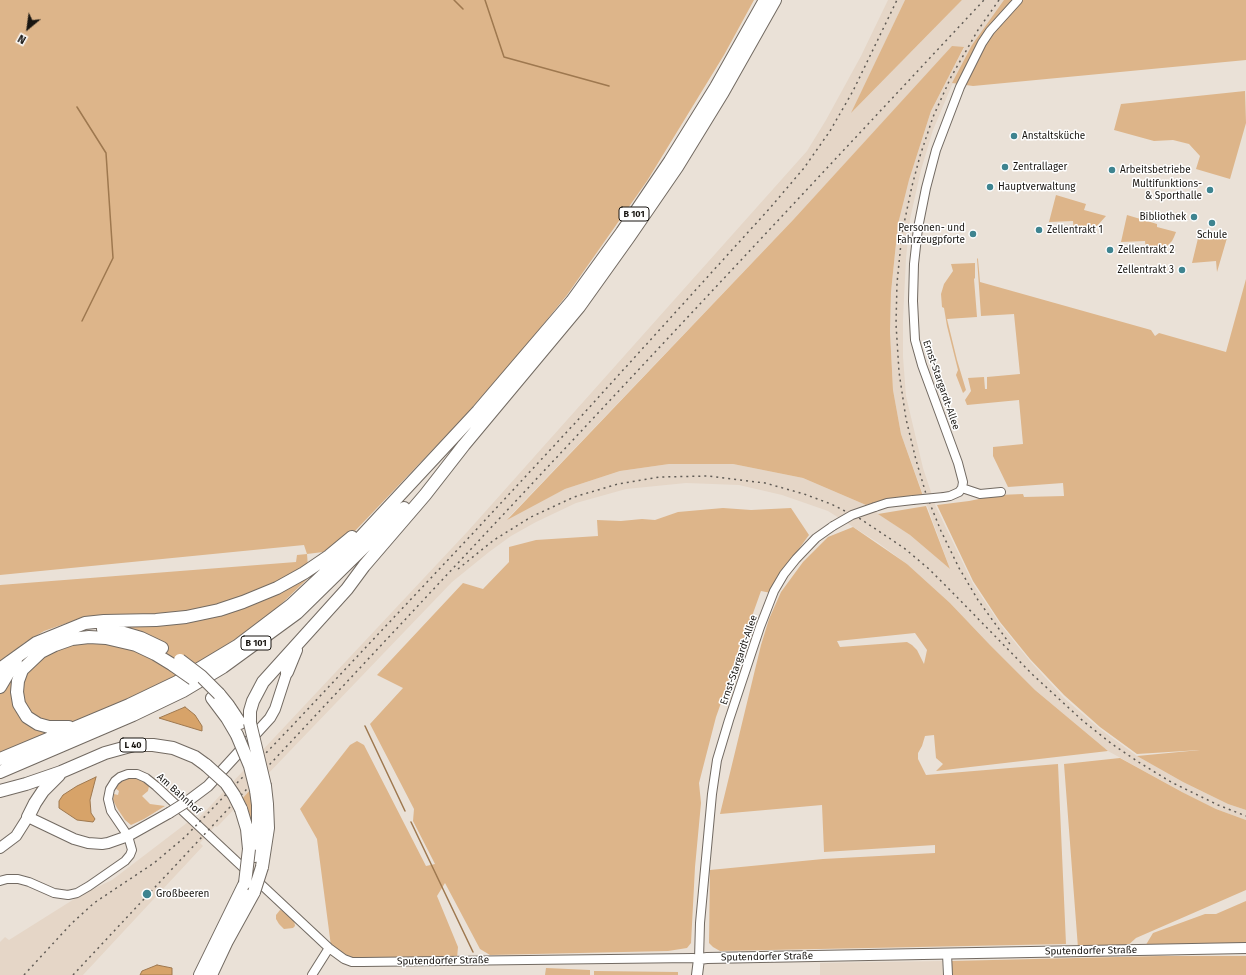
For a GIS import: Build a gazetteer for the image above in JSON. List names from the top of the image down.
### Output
{
  "streets": {
    "highway": ["B 101", "L 40"],
    "main road": ["Sputendorfer Straße"],
    "street": ["Ernst-Stargardt-Allee", "Am Bahnhof"]
  },
  "crossings": [
    ["Ernst-Stargardt-Allee", "Sputendorfer Straße"],
    ["Am Bahnhof", "Sputendorfer Straße"]
  ],
  "places": [
    "Anstaltsküche",
    "Zentrallager",
    "Arbeitsbetriebe",
    "Hauptverwaltung",
    "Multifunktions- & Sporthalle",
    "Bibliothek",
    "Schule",
    "Zellentrakt 1",
    "Personen- und Fahrzeugpforte",
    "Zellentrakt 2",
    "Zellentrakt 3",
    "Großbeeren"
  ],
  "north": "bottom left"
}
